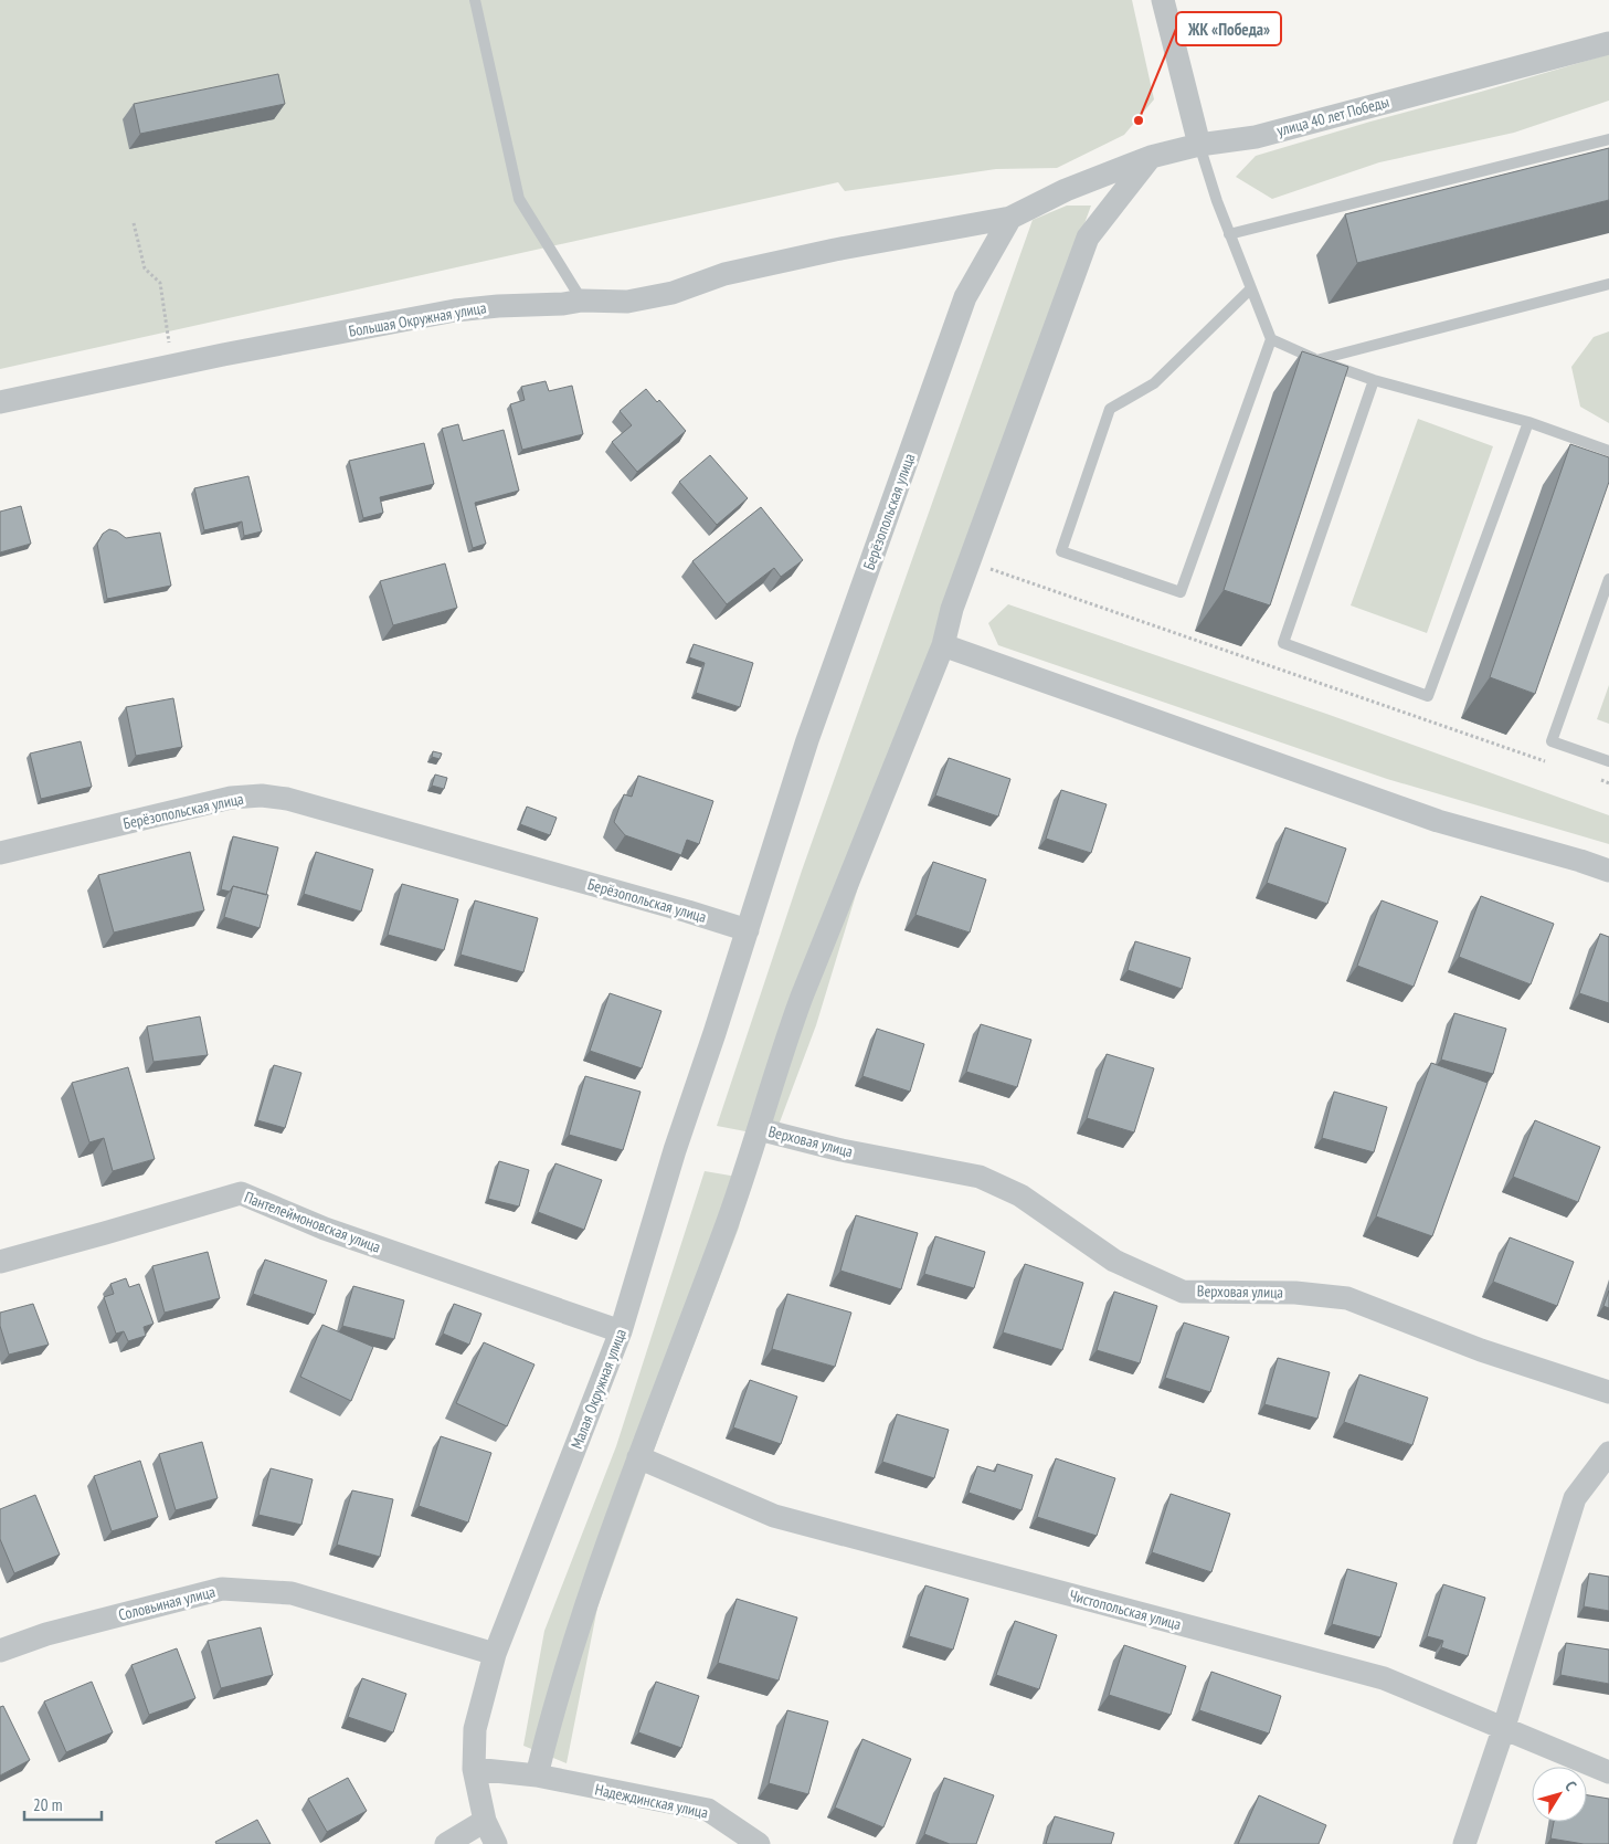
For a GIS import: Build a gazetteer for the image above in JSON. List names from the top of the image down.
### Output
{
  "streets": {
    "street": [
      "улица 40 лет Победы",
      "Большая Окружная улица",
      "Берёзопольская улица",
      "Верховая улица",
      "Пантелеймоновская улица",
      "Малая Окружная улица",
      "Соловьиная улица",
      "Чистопольская улица",
      "Надеждинская улица"
    ]
  },
  "crossings": [
    ["улица 40 лет Победы", "Большая Окружная улица"],
    ["улица 40 лет Победы", "Берёзопольская улица"],
    ["Большая Окружная улица", "Берёзопольская улица"],
    ["Берёзопольская улица", "Малая Окружная улица"],
    ["Пантелеймоновская улица", "Малая Окружная улица"],
    ["Малая Окружная улица", "Соловьиная улица"],
    ["Малая Окружная улица", "Надеждинская улица"]
  ],
  "places": ["ЖК «Победа»"],
  "scale_bar": "20 m",
  "north": "top right"
}
